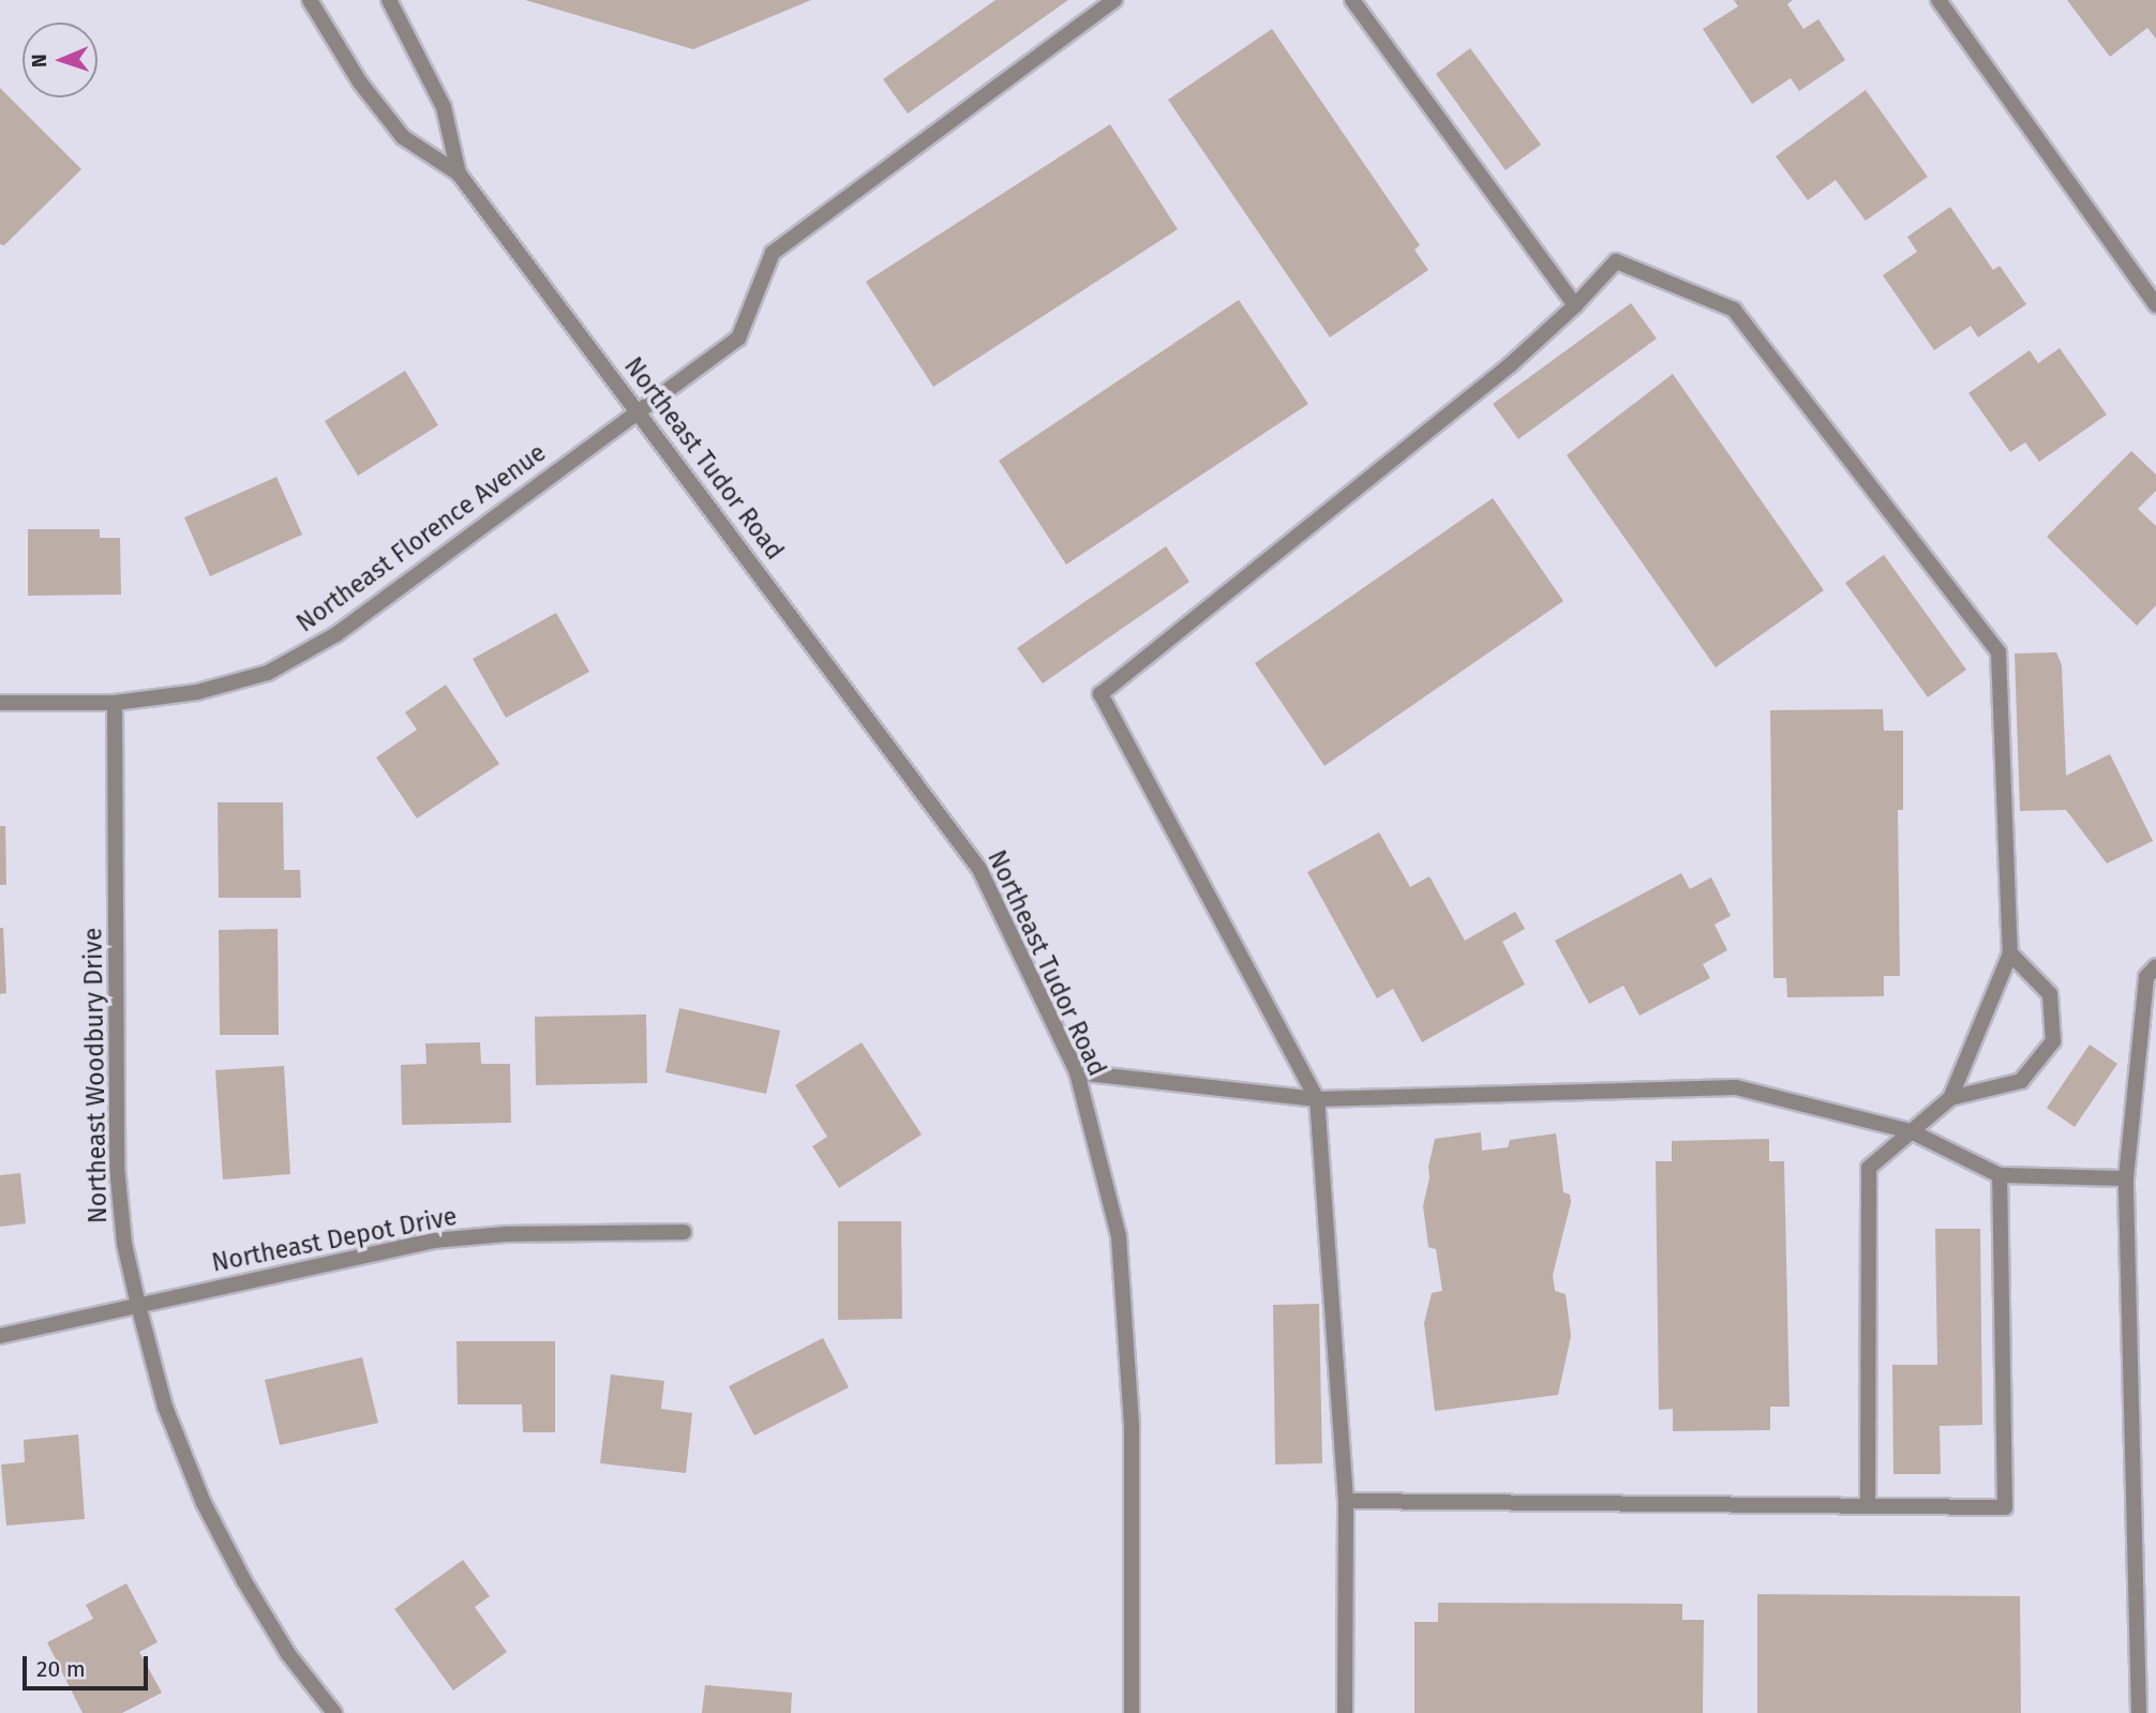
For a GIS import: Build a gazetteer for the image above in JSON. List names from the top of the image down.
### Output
{
  "streets": {
    "street": [
      "Northeast Tudor Road",
      "Northeast Florence Avenue",
      "Northeast Woodbury Drive",
      "Northeast Depot Drive"
    ]
  },
  "crossings": [
    ["Northeast Tudor Road", "Northeast Florence Avenue"],
    ["Northeast Florence Avenue", "Northeast Woodbury Drive"],
    ["Northeast Woodbury Drive", "Northeast Depot Drive"]
  ],
  "scale_bar": "20 m",
  "north": "left"
}
